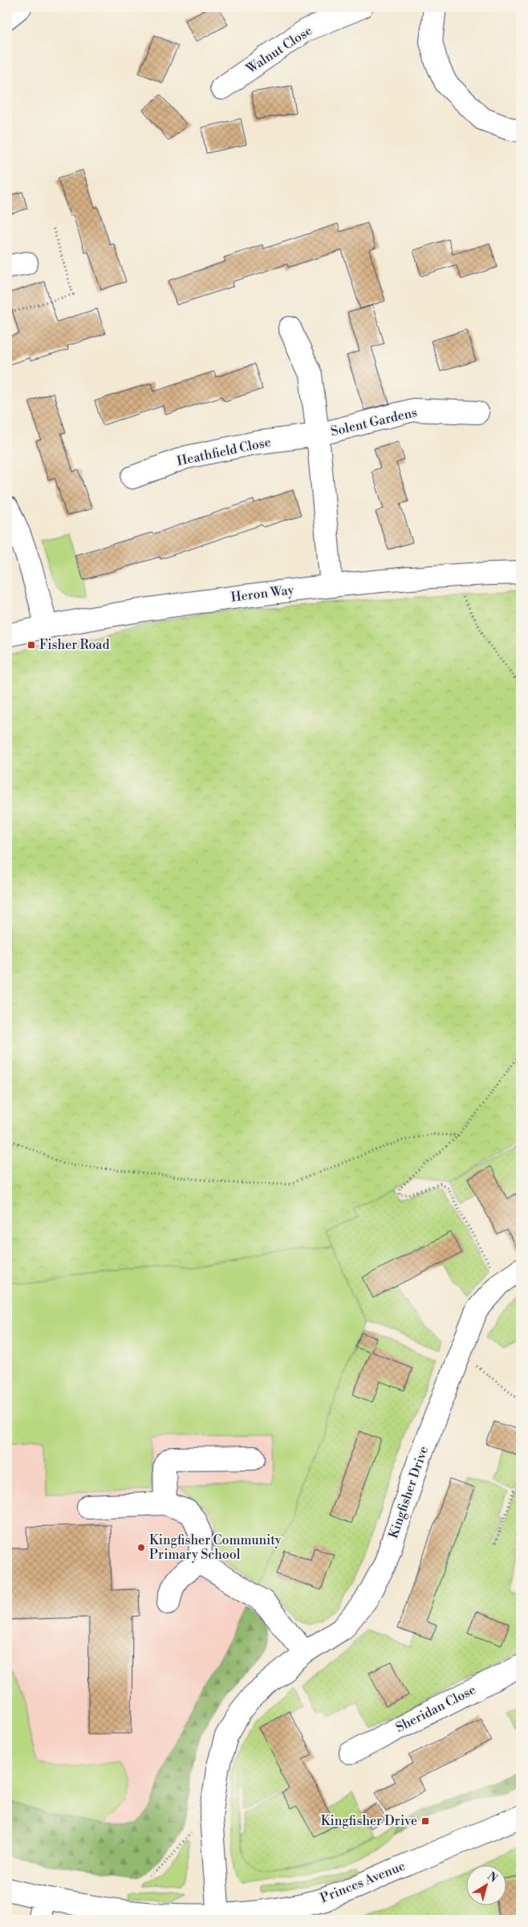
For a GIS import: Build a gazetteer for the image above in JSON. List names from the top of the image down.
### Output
{
  "streets": {
    "street": [
      "Walnut Close",
      "Solent Gardens",
      "Heathfield Close",
      "Heron Way",
      "Kingfisher Drive",
      "Sheridan Close",
      "Princes Avenue"
    ]
  },
  "crossings": [
    ["Solent Gardens", "Heathfield Close"],
    ["Kingfisher Drive", "Princes Avenue"]
  ],
  "places": {
    "transit": ["Fisher Road", "Kingfisher Drive"],
    "other": ["Kingfisher Community Primary School"]
  },
  "north": "top right"
}
